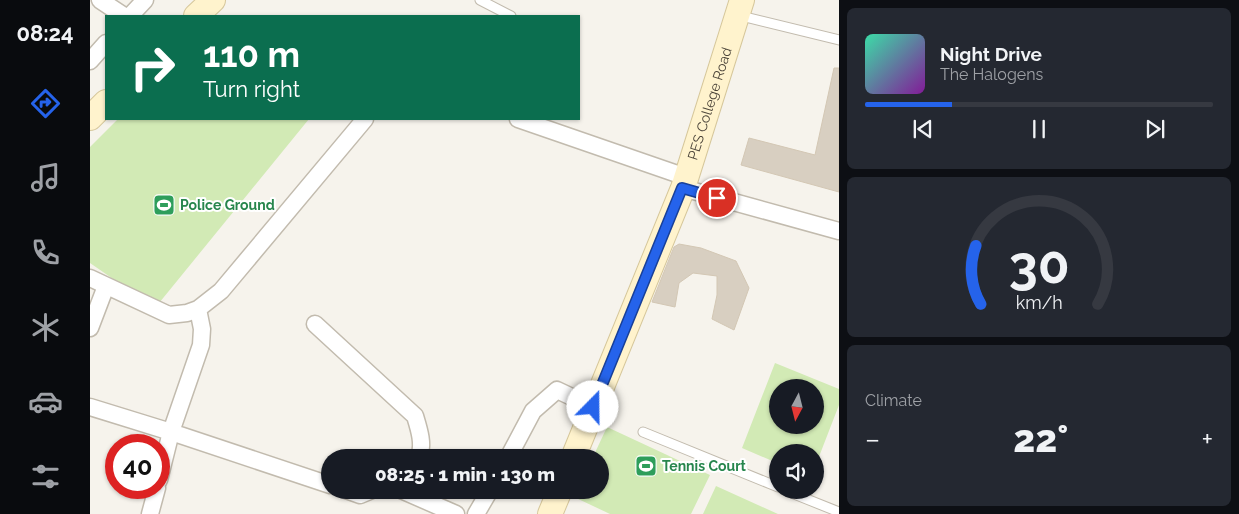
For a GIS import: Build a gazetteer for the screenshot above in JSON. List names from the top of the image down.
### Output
{
  "streets": {
    "street": ["PES College Road"]
  },
  "places": {
    "sports": ["Police Ground", "Tennis Court"]
  },
  "north": "bottom",
  "page": {
    "tabs": "08:24",
    "turn": ["110 m", "Turn right"],
    "song": ["Night Drive", "The Halogens"],
    "tile": "Climate",
    "heat": ["−", "22°", "+"],
    "limit": "40",
    "trip": "08:25 · 1 min · 130 m",
    "gauge": ["30", "km/h"]
  }
}
